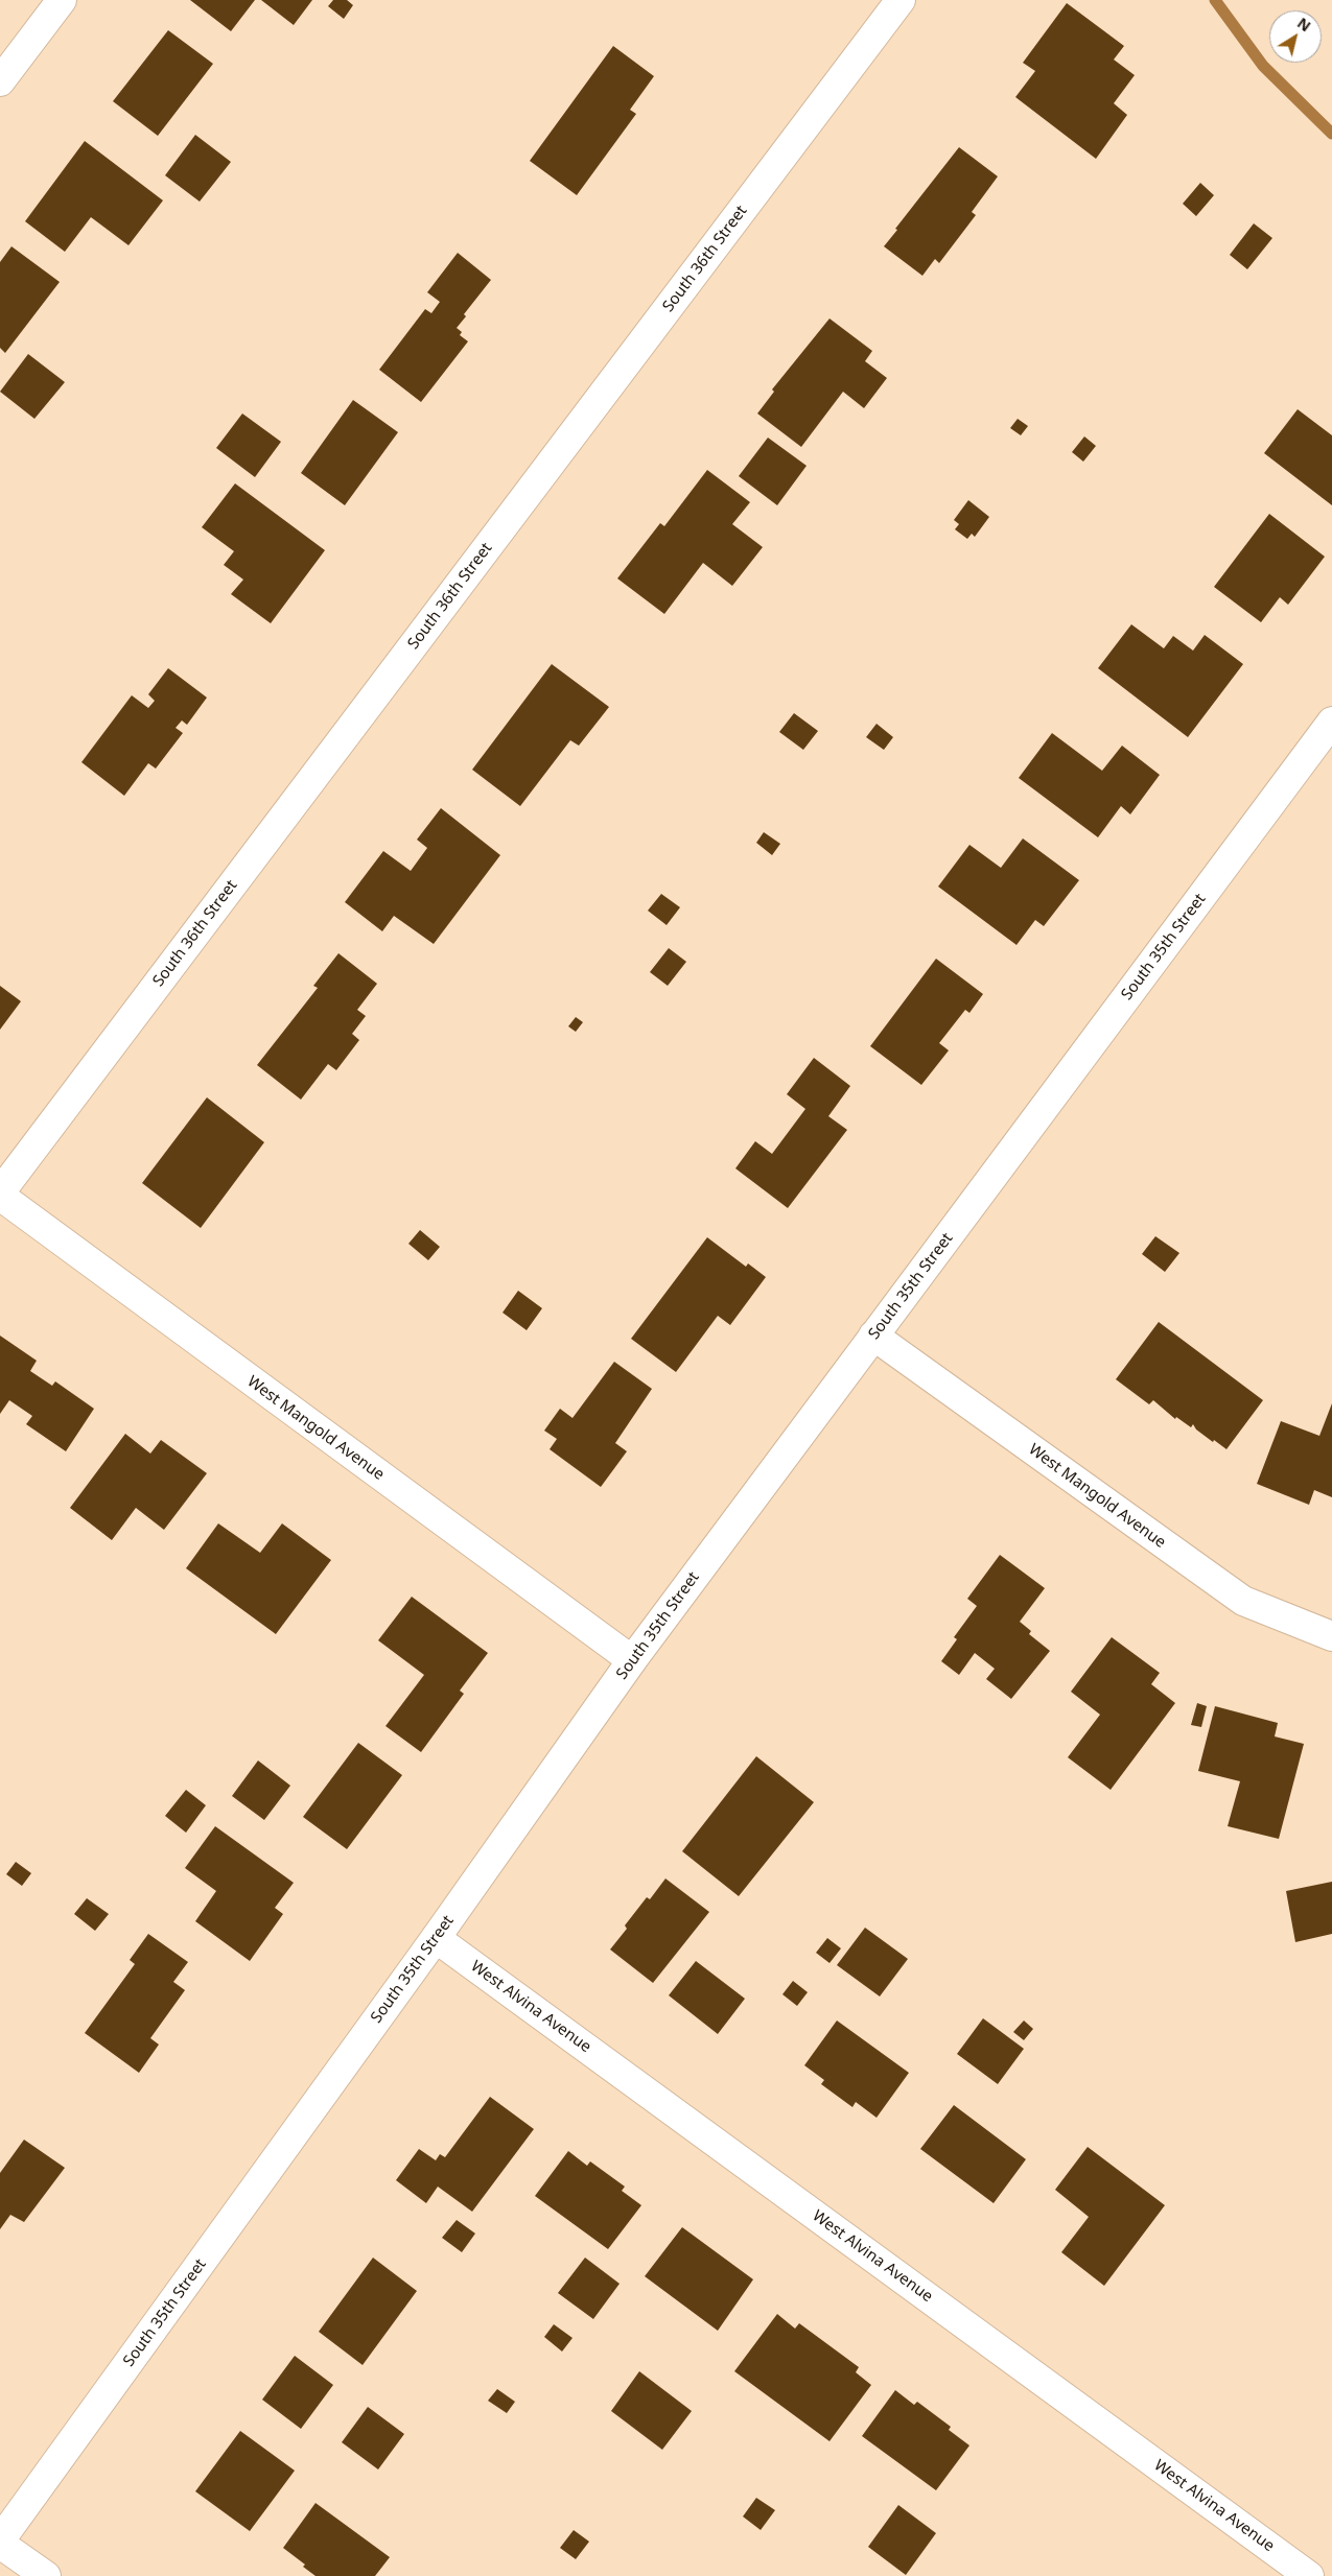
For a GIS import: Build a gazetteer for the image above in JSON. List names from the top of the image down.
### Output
{
  "streets": {
    "street": [
      "South 36th Street",
      "South 35th Street",
      "West Mangold Avenue",
      "West Alvina Avenue"
    ]
  },
  "crossings": [
    ["South 36th Street", "West Mangold Avenue"],
    ["South 35th Street", "West Mangold Avenue"],
    ["South 35th Street", "West Alvina Avenue"]
  ],
  "north": "top right"
}
